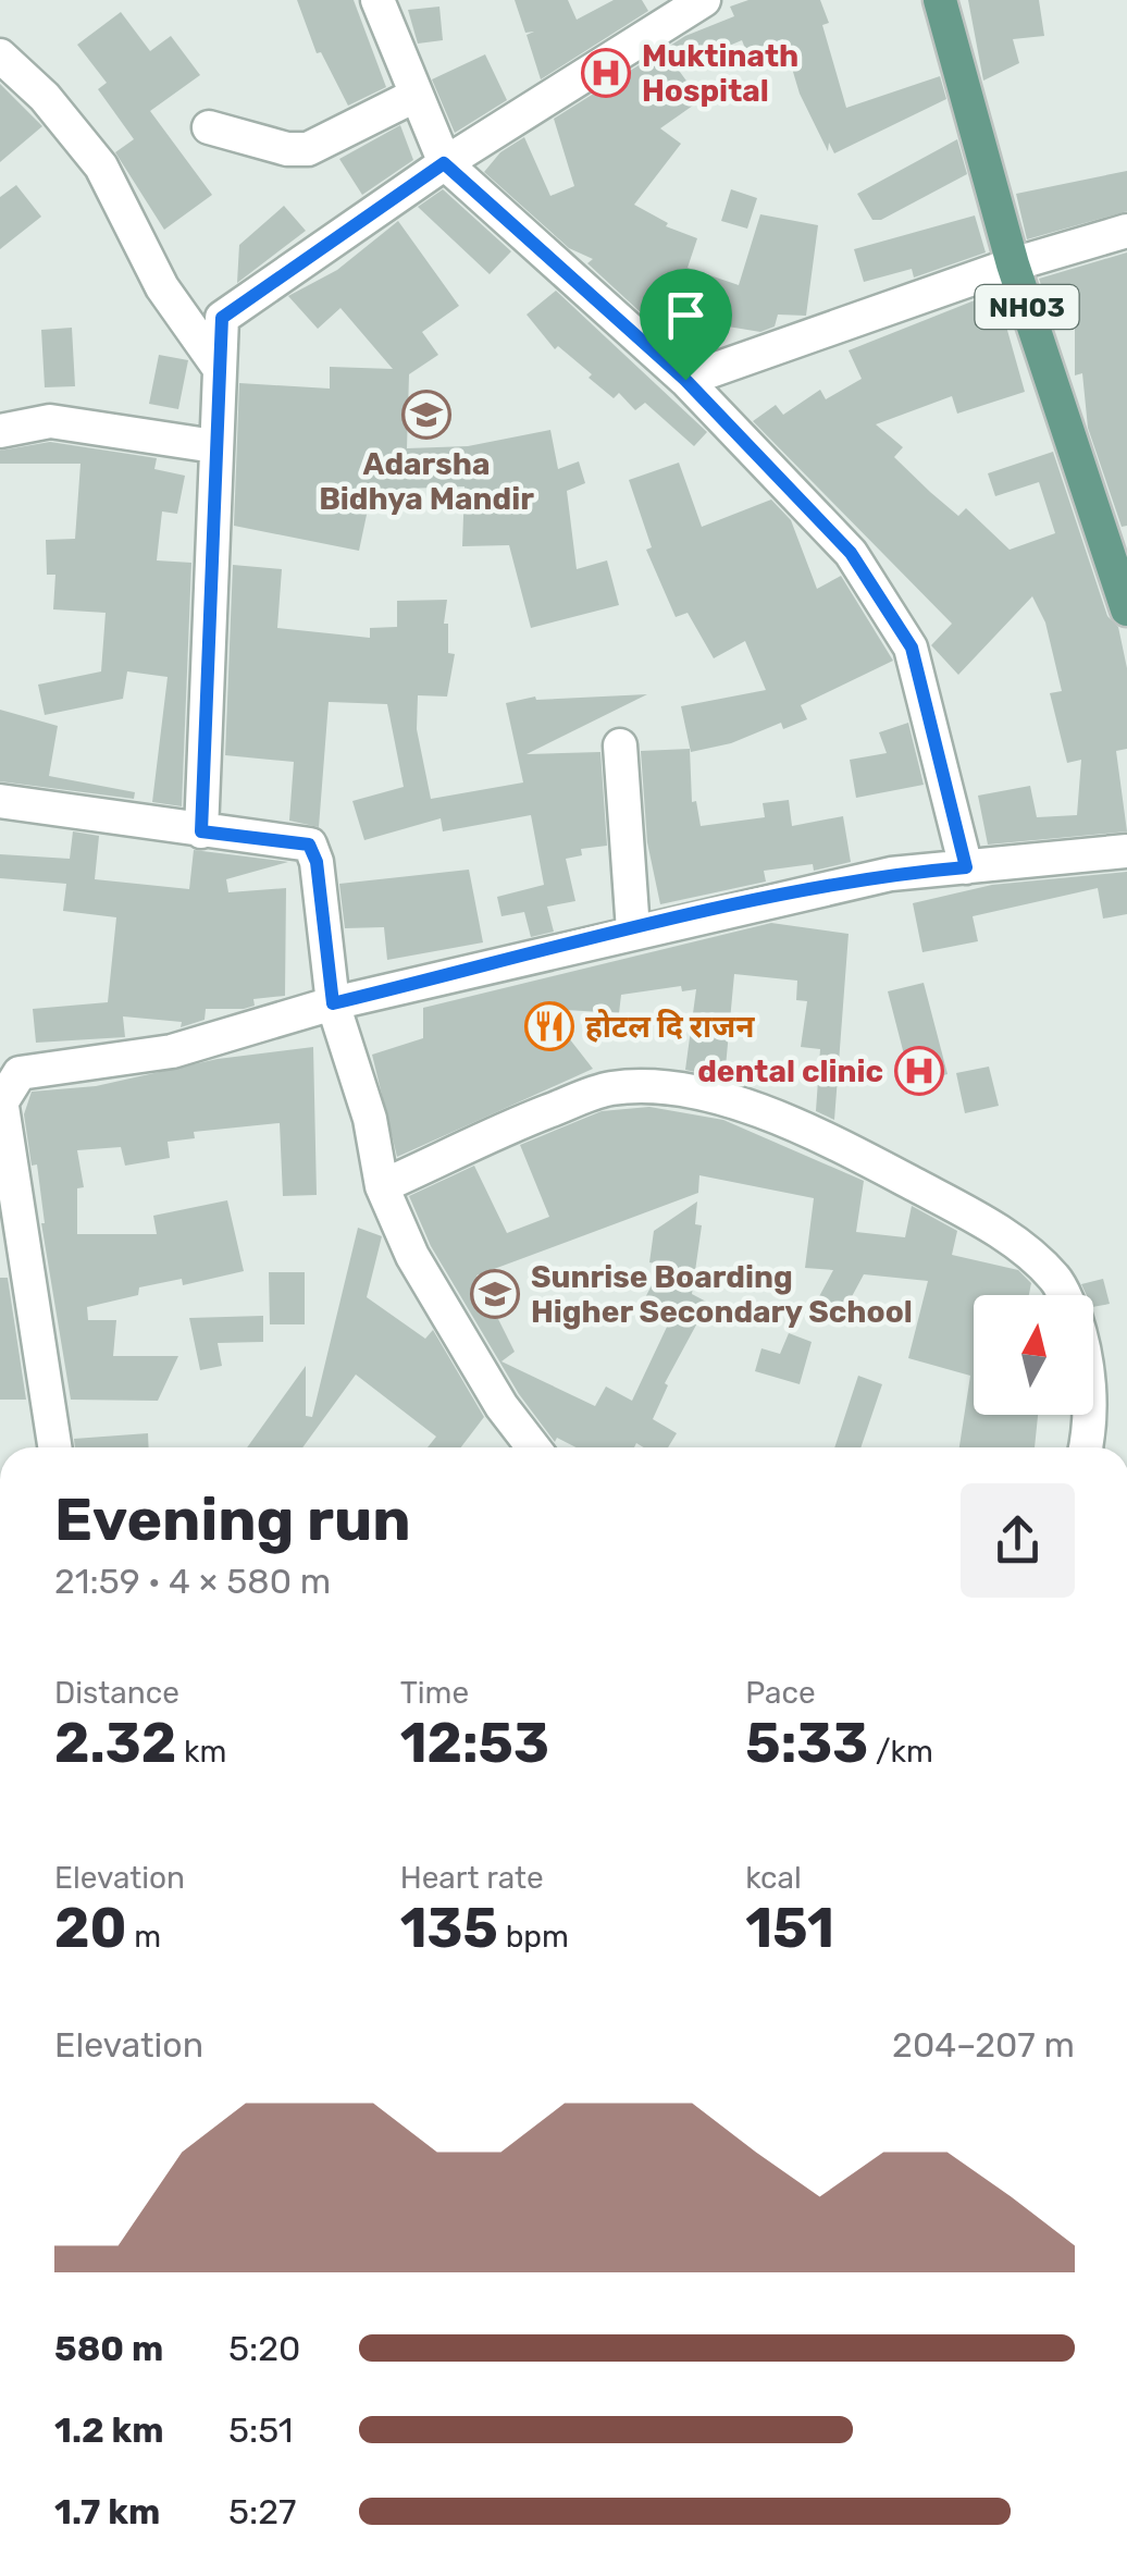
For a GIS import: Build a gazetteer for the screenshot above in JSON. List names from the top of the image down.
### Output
{
  "streets": {
    "main road": ["NH03"]
  },
  "places": {
    "hospital": ["Muktinath Hospital", "dental clinic"],
    "school or university": ["Adarsha Bidhya Mandir", "Sunrise Boarding Higher Secondary School"],
    "restaurant": ["होटल दि राजन"]
  },
  "north": "top",
  "page": {
    "heading": ["Evening run", "21:59 · 4 × 580 m"],
    "stats": [
      ["Distance", "2.32 km"],
      ["Time", "12:53"],
      ["Pace", "5:33 /km"],
      ["Elevation", "20 m"],
      ["Heart rate", "135 bpm"],
      ["kcal", "151"]
    ],
    "chart": ["Elevation", "204–207 m"],
    "list": [
      {
        "name": "580 m",
        "note": "5:20"
      },
      {
        "name": "1.2 km",
        "note": "5:51"
      },
      {
        "name": "1.7 km",
        "note": "5:27"
      }
    ]
  }
}
